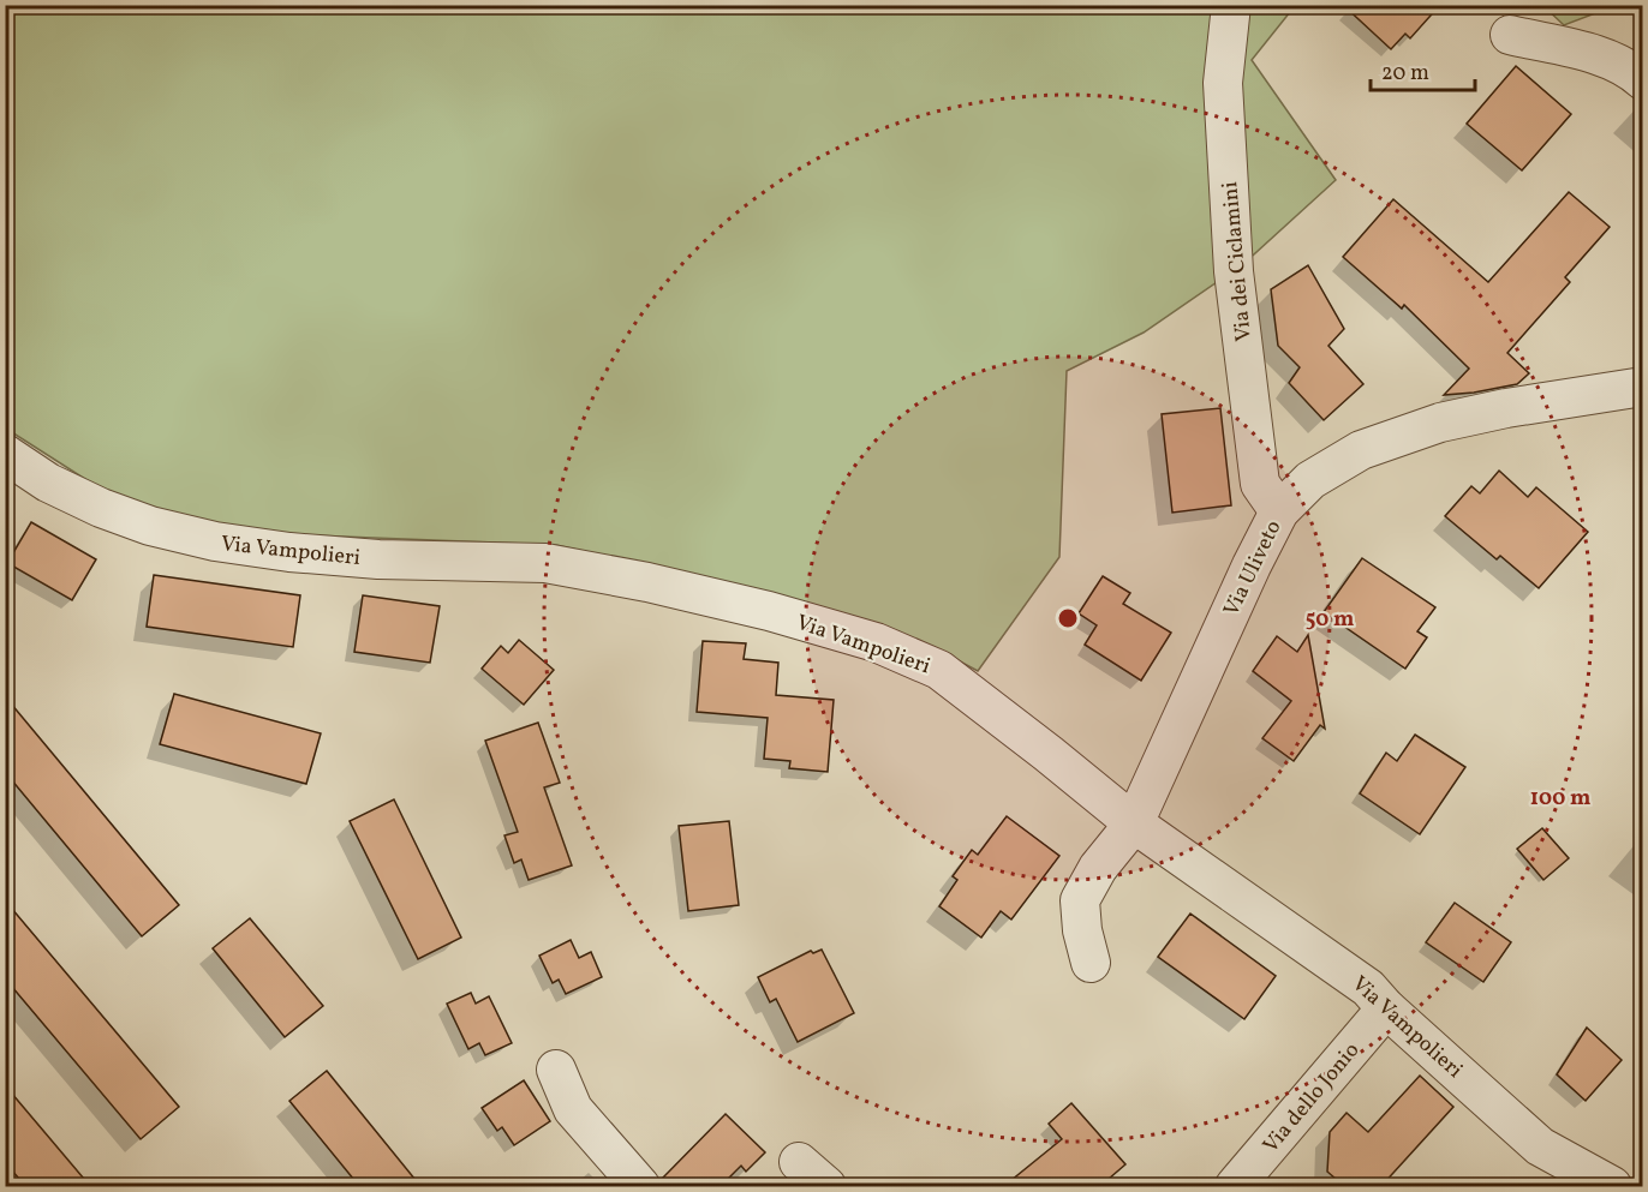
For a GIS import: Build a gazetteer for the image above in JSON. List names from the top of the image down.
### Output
{
  "streets": {
    "street": [
      "Via dei Ciclamini",
      "Via Vampolieri",
      "Via Uliveto",
      "Via dello Jonio"
    ]
  },
  "crossings": [
    ["Via dei Ciclamini", "Via Uliveto"],
    ["Via Vampolieri", "Via Uliveto"],
    ["Via Vampolieri", "Via dello Jonio"]
  ],
  "scale_bar": "20 m",
  "rings": ["50 m", "100 m"]
}
